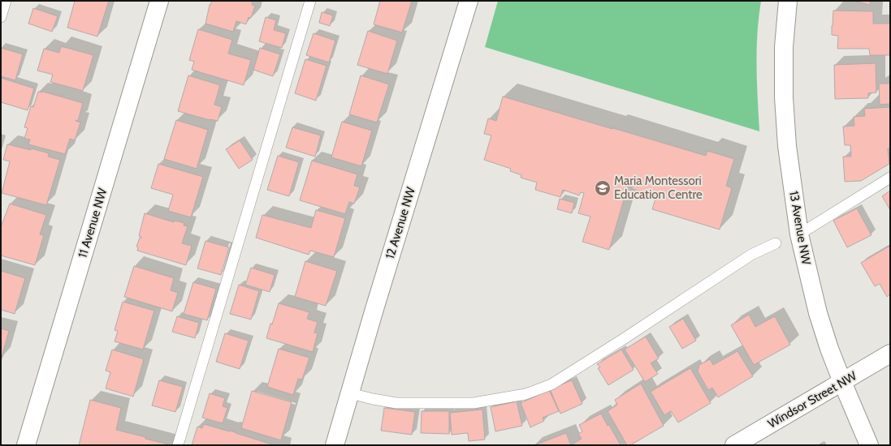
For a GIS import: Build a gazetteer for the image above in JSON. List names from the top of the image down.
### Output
{
  "streets": {
    "street": [
      "11 Avenue NW",
      "12 Avenue NW",
      "13 Avenue NW",
      "Windsor Street NW"
    ]
  },
  "crossings": [
    ["13 Avenue NW", "Windsor Street NW"]
  ],
  "places": {
    "school or university": ["Maria Montessori Education Centre"]
  }
}
